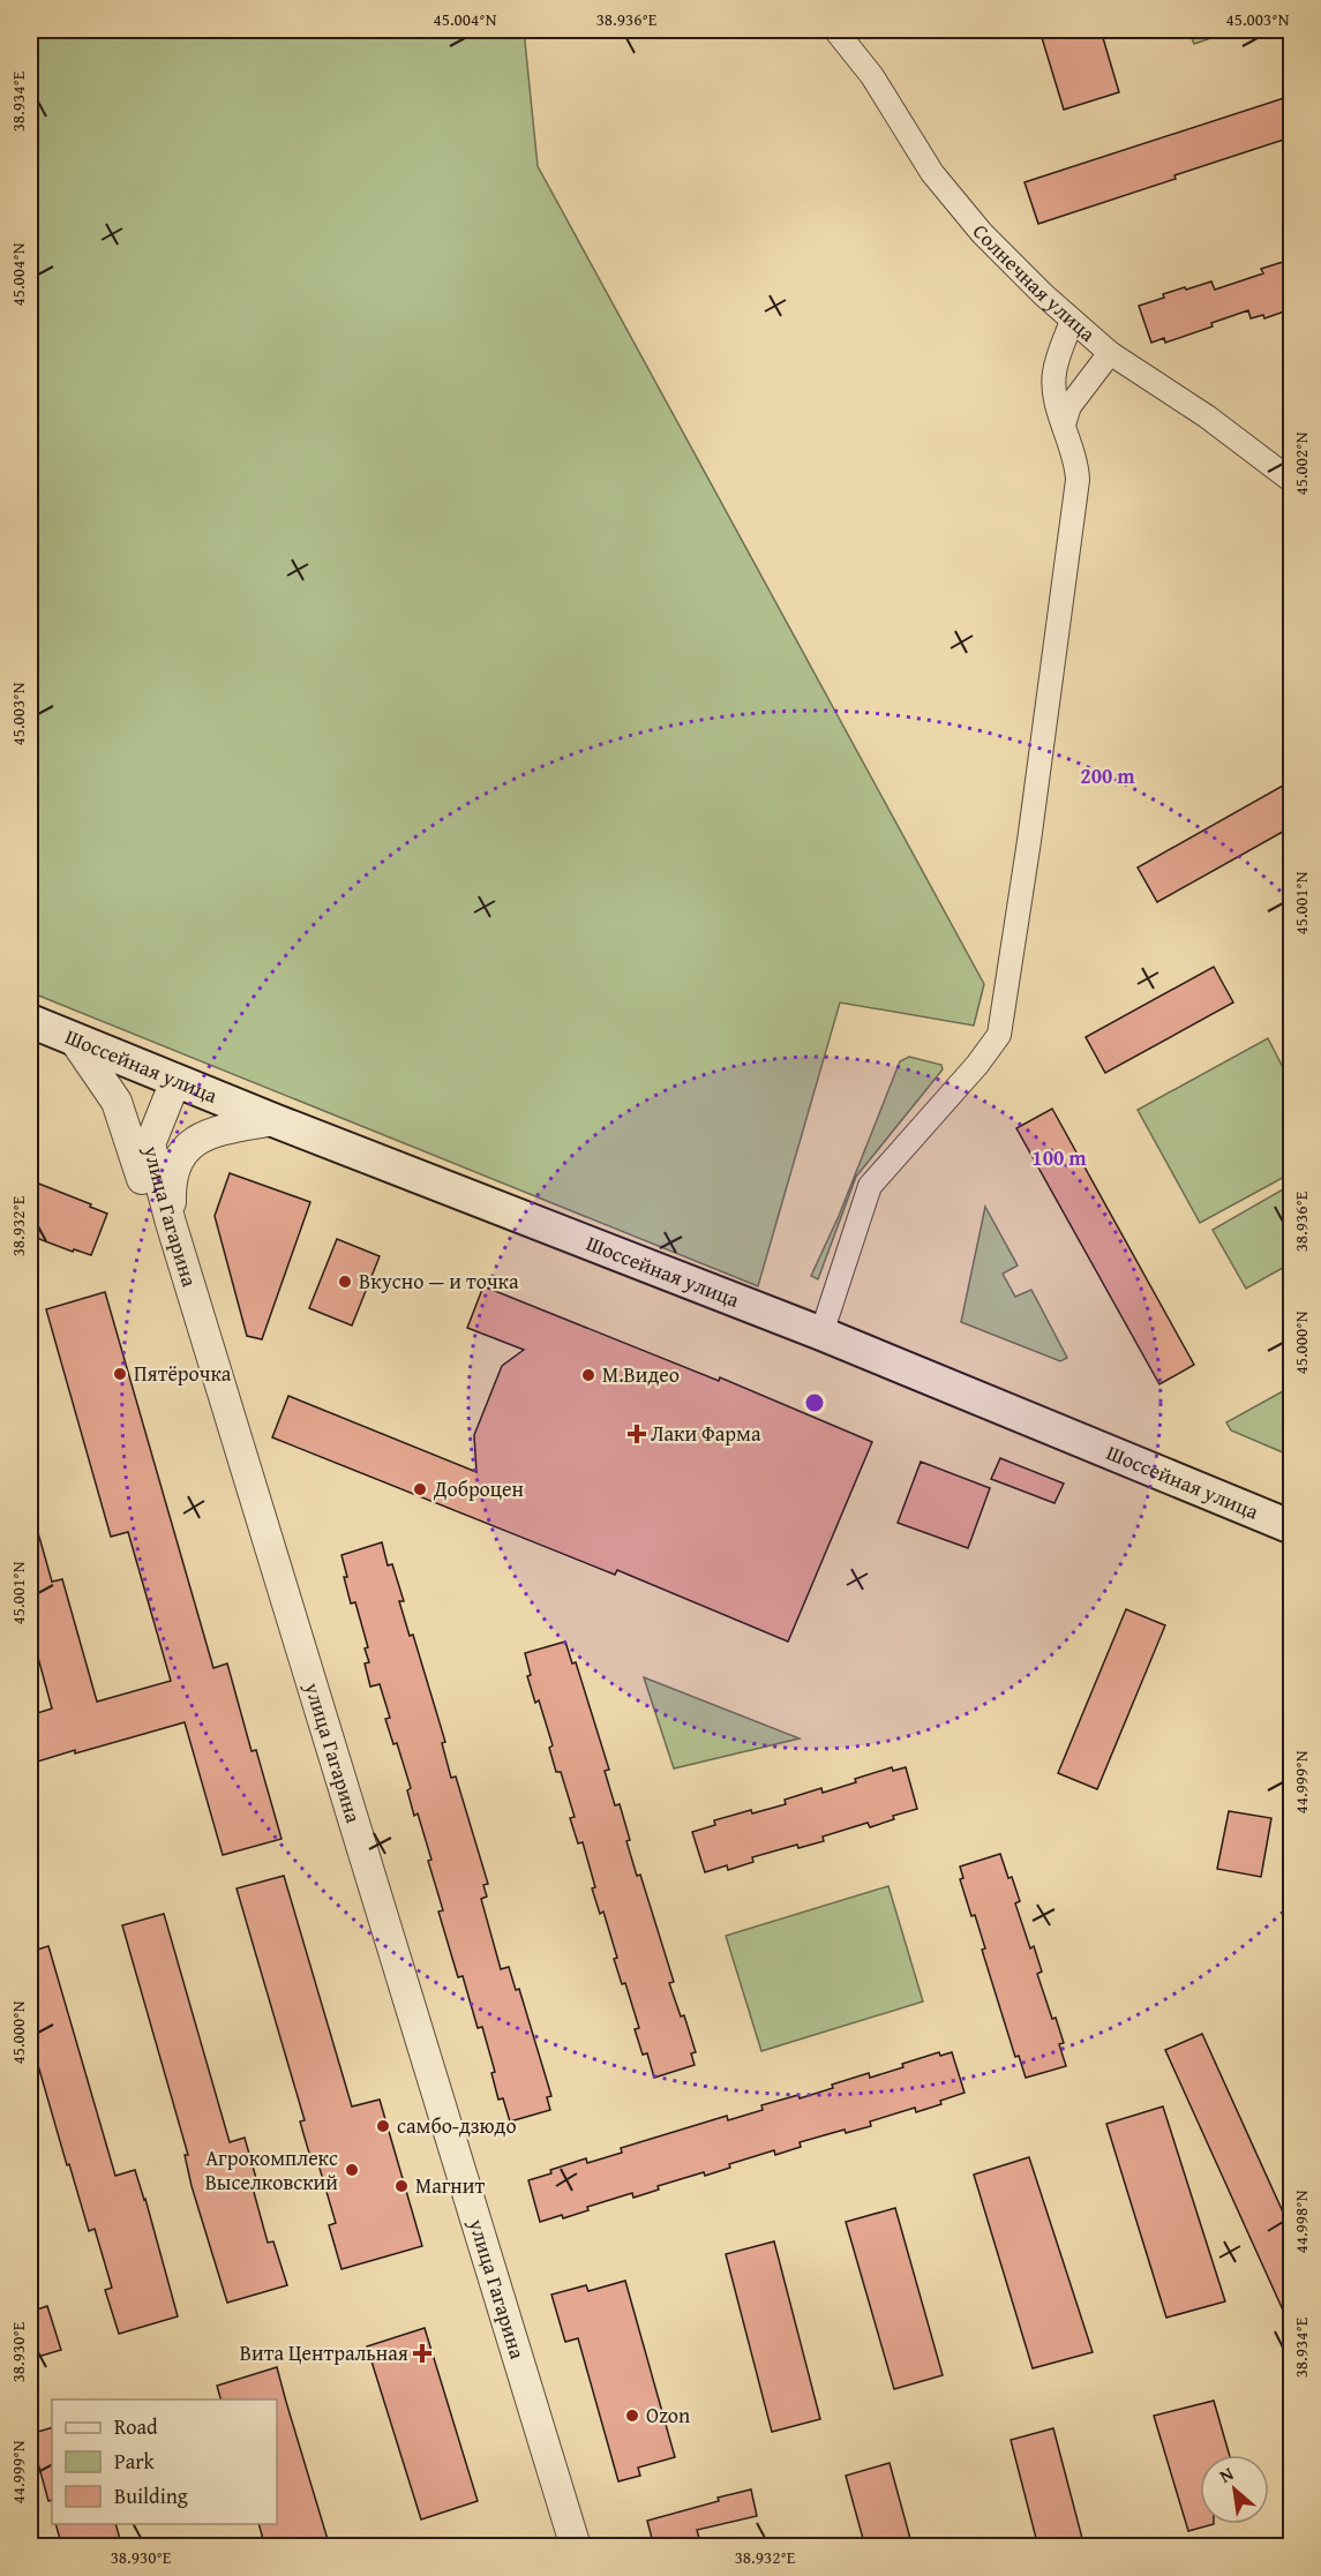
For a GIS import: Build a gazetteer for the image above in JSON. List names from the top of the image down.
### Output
{
  "streets": {
    "main road": ["Шоссейная улица"],
    "street": ["Солнечная улица", "улица Гагарина"]
  },
  "crossings": [
    ["Шоссейная улица", "улица Гагарина"]
  ],
  "places": {
    "other": [
      "Вкусно — и точка",
      "Пятёрочка",
      "М.Видео",
      "Доброцен",
      "самбо-дзюдо",
      "Агрокомплекс Выселковский",
      "Магнит",
      "Ozon"
    ],
    "health": ["Лаки Фарма", "Вита Центральная"]
  },
  "legend": ["Road", "Park", "Building"],
  "north": "top left",
  "coordinates": [
    "45.004°N",
    "38.936°E",
    "45.003°N",
    "38.934°E",
    "45.002°N",
    "45.001°N",
    "38.932°E",
    "45.000°N",
    "44.999°N",
    "44.998°N",
    "38.930°E"
  ],
  "rings": ["200 m", "100 m"]
}
